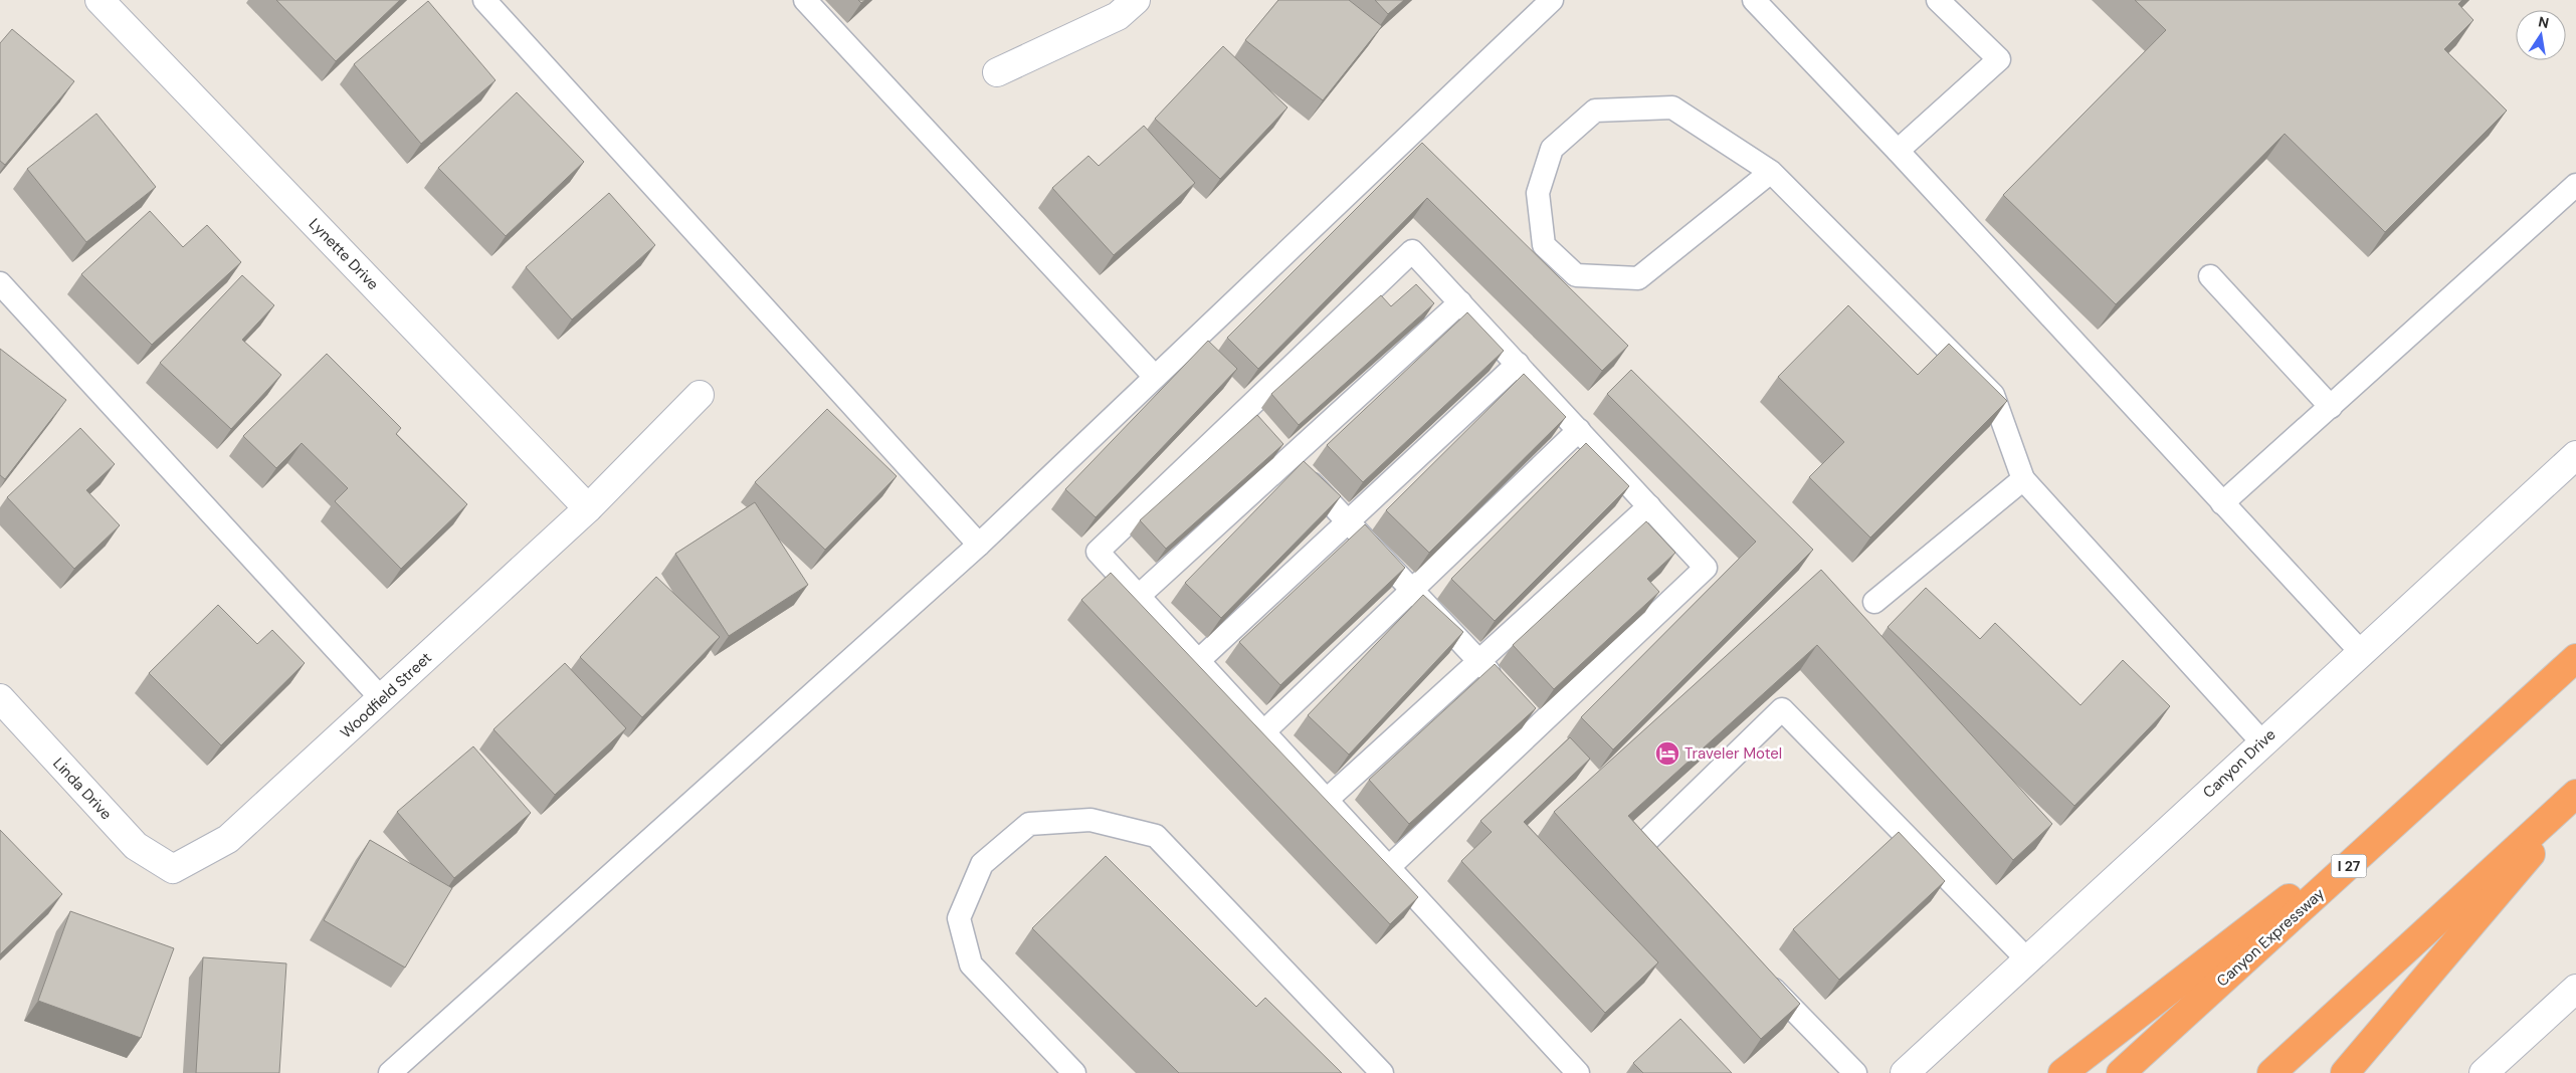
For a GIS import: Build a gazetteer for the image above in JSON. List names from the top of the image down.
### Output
{
  "streets": {
    "highway": ["I 27", "Canyon Expressway"],
    "street": [
      "Lynette Drive",
      "Woodfield Street",
      "Canyon Drive",
      "Linda Drive"
    ]
  },
  "crossings": [
    ["Lynette Drive", "Woodfield Street"],
    ["Woodfield Street", "Linda Drive"]
  ],
  "places": {
    "hotel": ["Traveler Motel"]
  },
  "north": "top"
}
